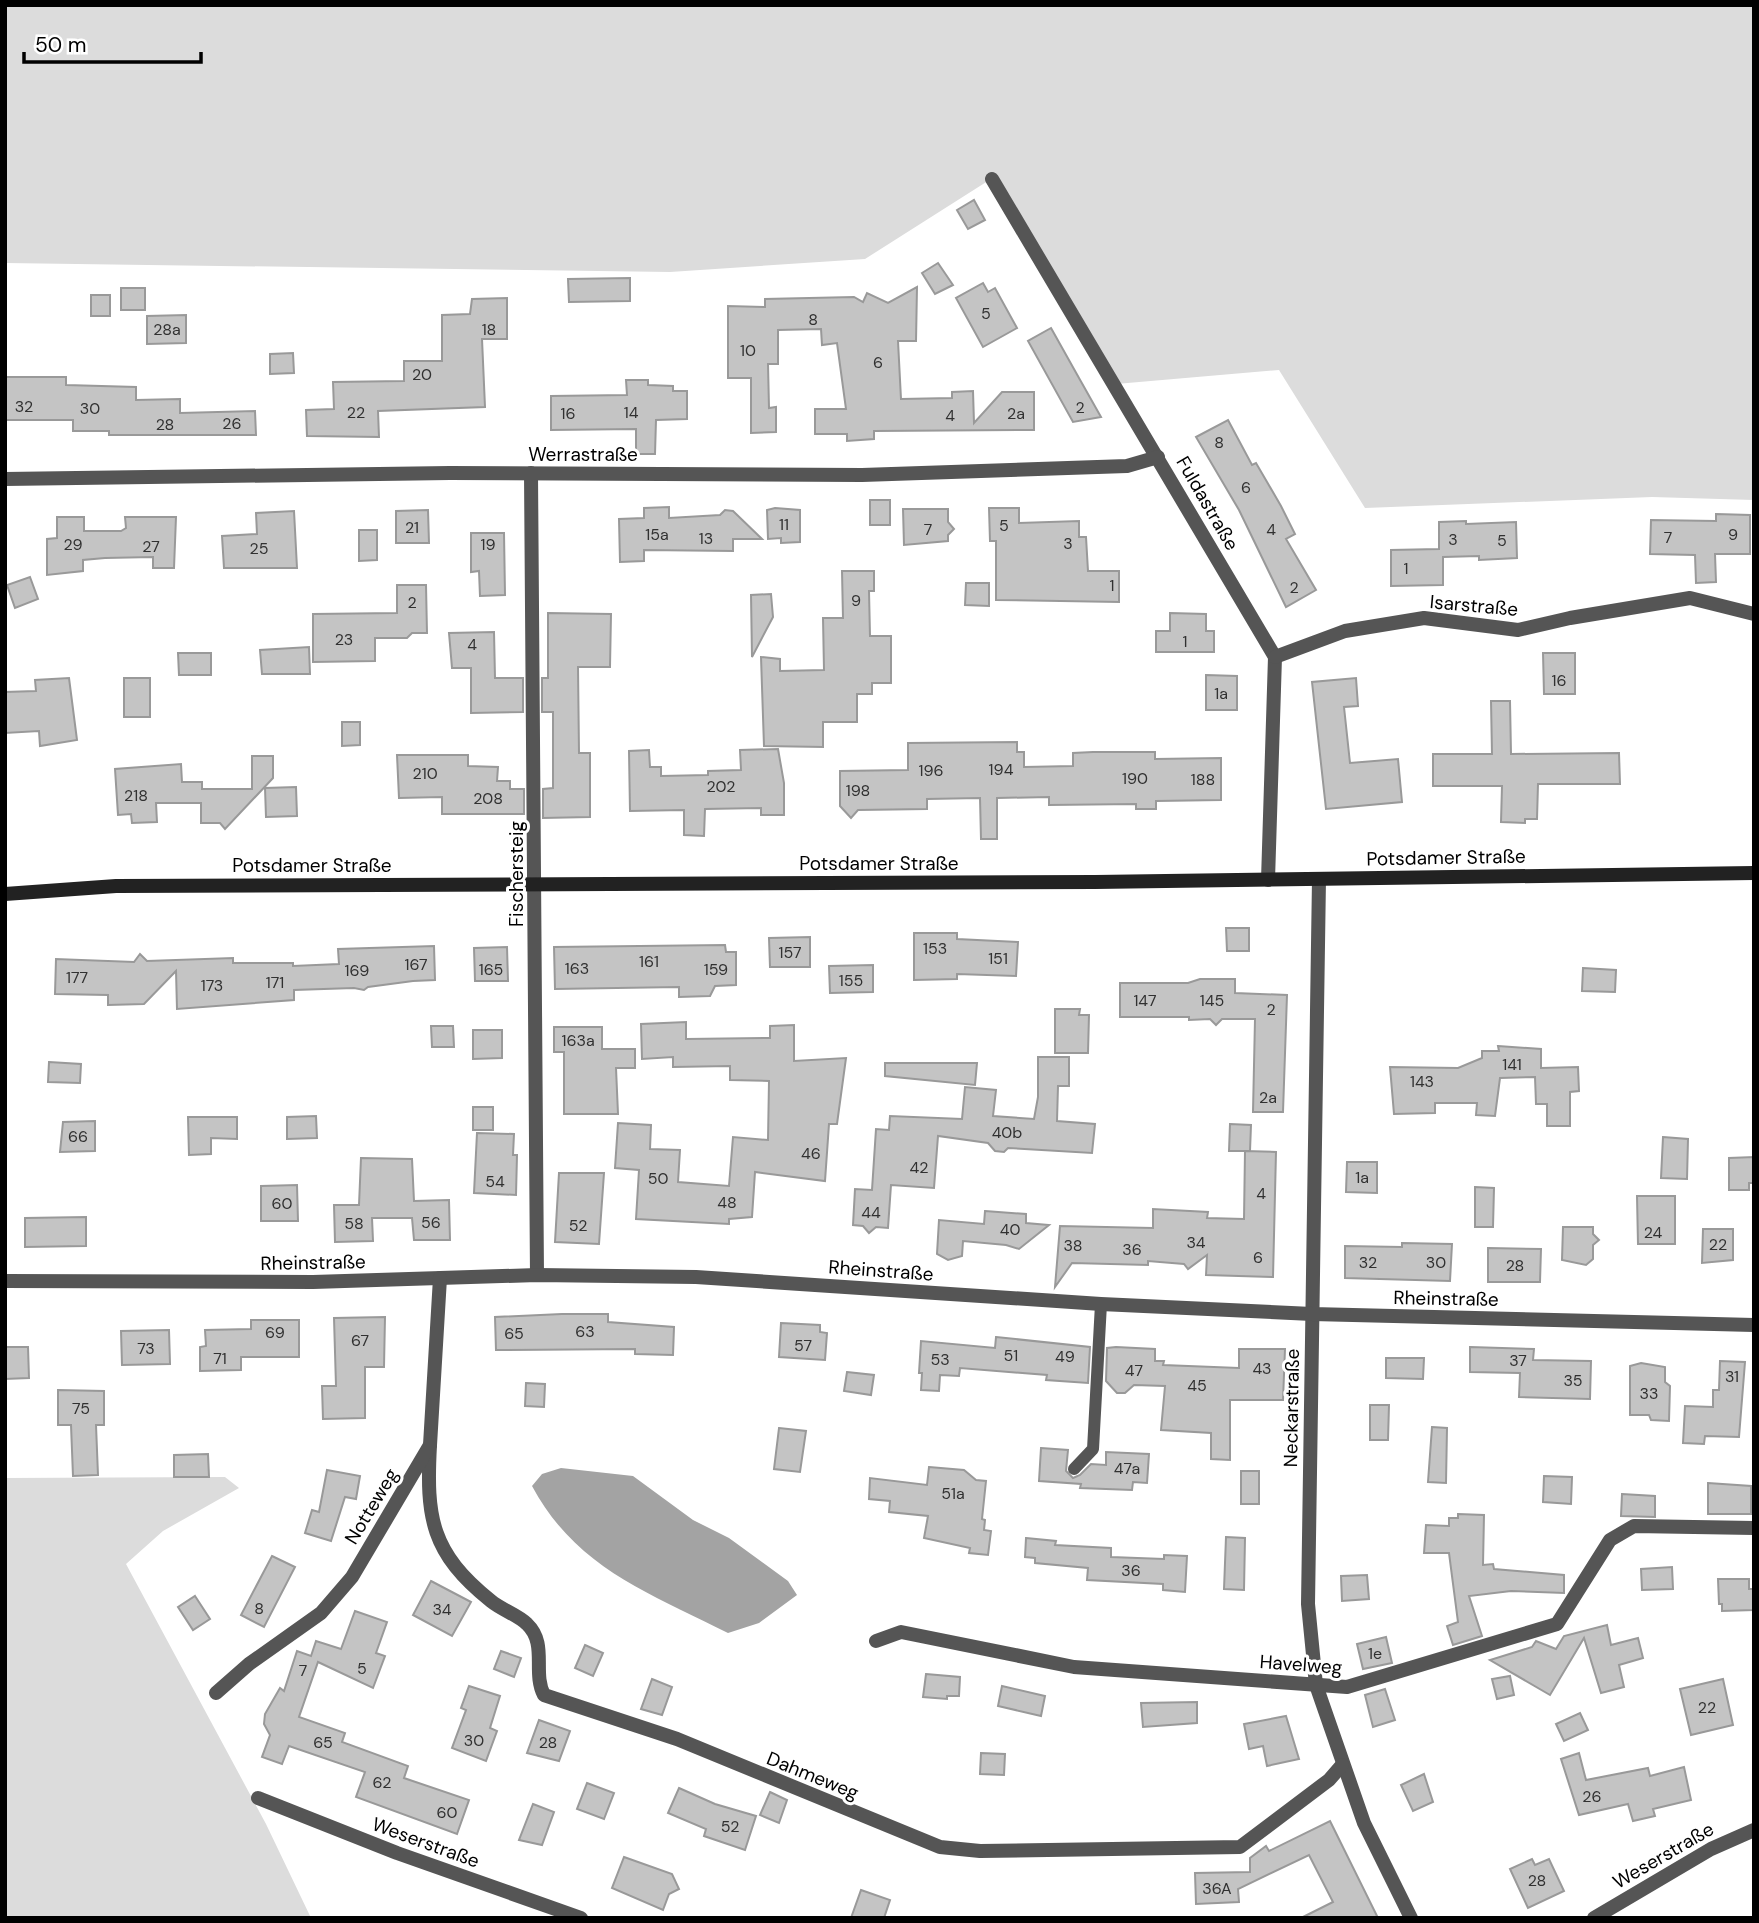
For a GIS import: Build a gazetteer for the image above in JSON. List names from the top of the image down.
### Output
{
  "streets": {
    "main road": ["Potsdamer Straße"],
    "street": [
      "Werrastraße",
      "Fuldastraße",
      "Isarstraße",
      "Fischersteig",
      "Rheinstraße",
      "Neckarstraße",
      "Notteweg",
      "Havelweg",
      "Dahmeweg",
      "Weserstraße"
    ]
  },
  "crossings": [
    ["Werrastraße", "Fuldastraße"],
    ["Werrastraße", "Fischersteig"],
    ["Fuldastraße", "Isarstraße"],
    ["Potsdamer Straße", "Fischersteig"],
    ["Potsdamer Straße", "Neckarstraße"],
    ["Fischersteig", "Rheinstraße"],
    ["Rheinstraße", "Neckarstraße"],
    ["Rheinstraße", "Notteweg"],
    ["Neckarstraße", "Havelweg"],
    ["Neckarstraße", "Dahmeweg"],
    ["Notteweg", "Dahmeweg"]
  ],
  "house_numbers": [
    "5",
    "8",
    "28a",
    "18",
    "10",
    "6",
    "20",
    "32",
    "2",
    "30",
    "22",
    "14",
    "16",
    "2a",
    "4",
    "26",
    "28",
    "8",
    "6",
    "11",
    "5",
    "21",
    "7",
    "4",
    "15a",
    "9",
    "7",
    "13",
    "3",
    "5",
    "3",
    "29",
    "19",
    "27",
    "25",
    "1",
    "1",
    "2",
    "9",
    "2",
    "23",
    "1",
    "4",
    "16",
    "1a",
    "194",
    "196",
    "210",
    "190",
    "188",
    "202",
    "198",
    "218",
    "208",
    "153",
    "157",
    "151",
    "161",
    "167",
    "163",
    "165",
    "159",
    "169",
    "177",
    "155",
    "171",
    "173",
    "147",
    "145",
    "2",
    "163a",
    "141",
    "143",
    "2a",
    "40b",
    "66",
    "46",
    "42",
    "1a",
    "50",
    "54",
    "4",
    "48",
    "60",
    "44",
    "56",
    "58",
    "52",
    "40",
    "24",
    "34",
    "22",
    "38",
    "36",
    "6",
    "32",
    "30",
    "28",
    "63",
    "69",
    "65",
    "67",
    "57",
    "73",
    "51",
    "49",
    "71",
    "53",
    "37",
    "43",
    "47",
    "31",
    "35",
    "45",
    "33",
    "75",
    "47a",
    "51a",
    "36",
    "8",
    "34",
    "1e",
    "5",
    "7",
    "22",
    "30",
    "65",
    "28",
    "62",
    "26",
    "60",
    "52",
    "28",
    "36A"
  ],
  "scale_bar": "50 m"
}
